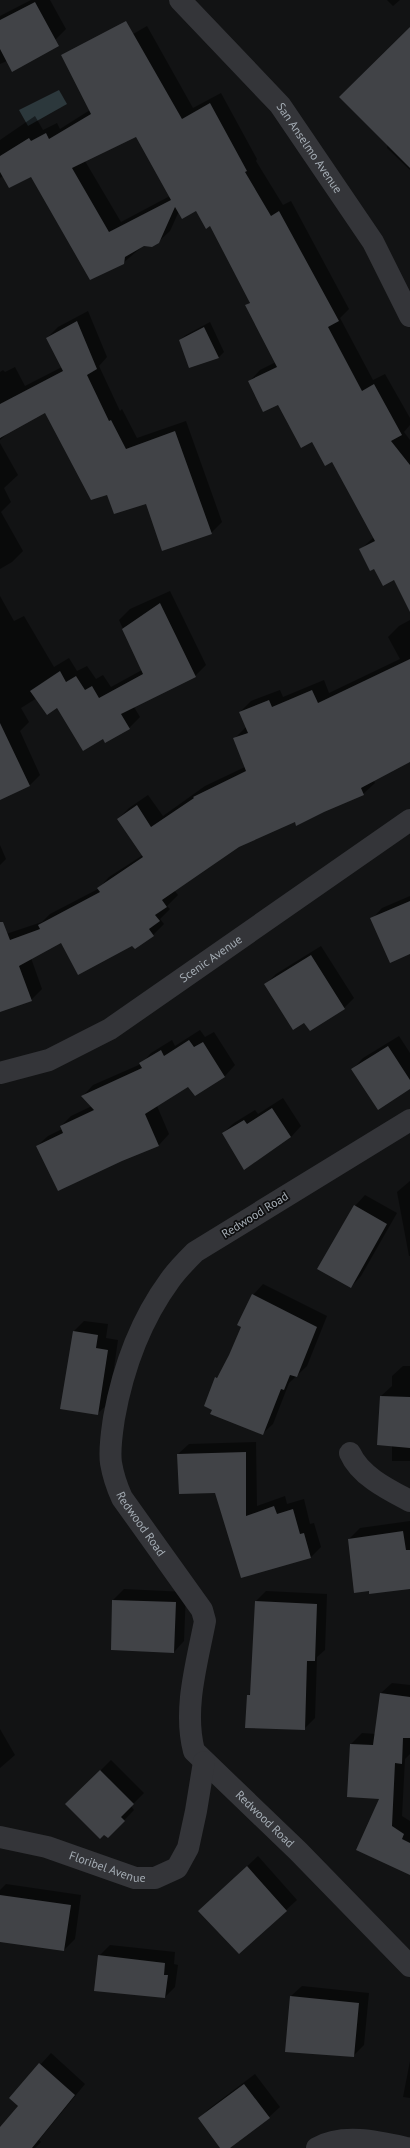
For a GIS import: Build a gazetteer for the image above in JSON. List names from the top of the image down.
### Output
{
  "streets": {
    "street": [
      "San Anselmo Avenue",
      "Scenic Avenue",
      "Redwood Road",
      "Floribel Avenue"
    ]
  },
  "crossings": [
    ["Redwood Road", "Floribel Avenue"]
  ]
}
